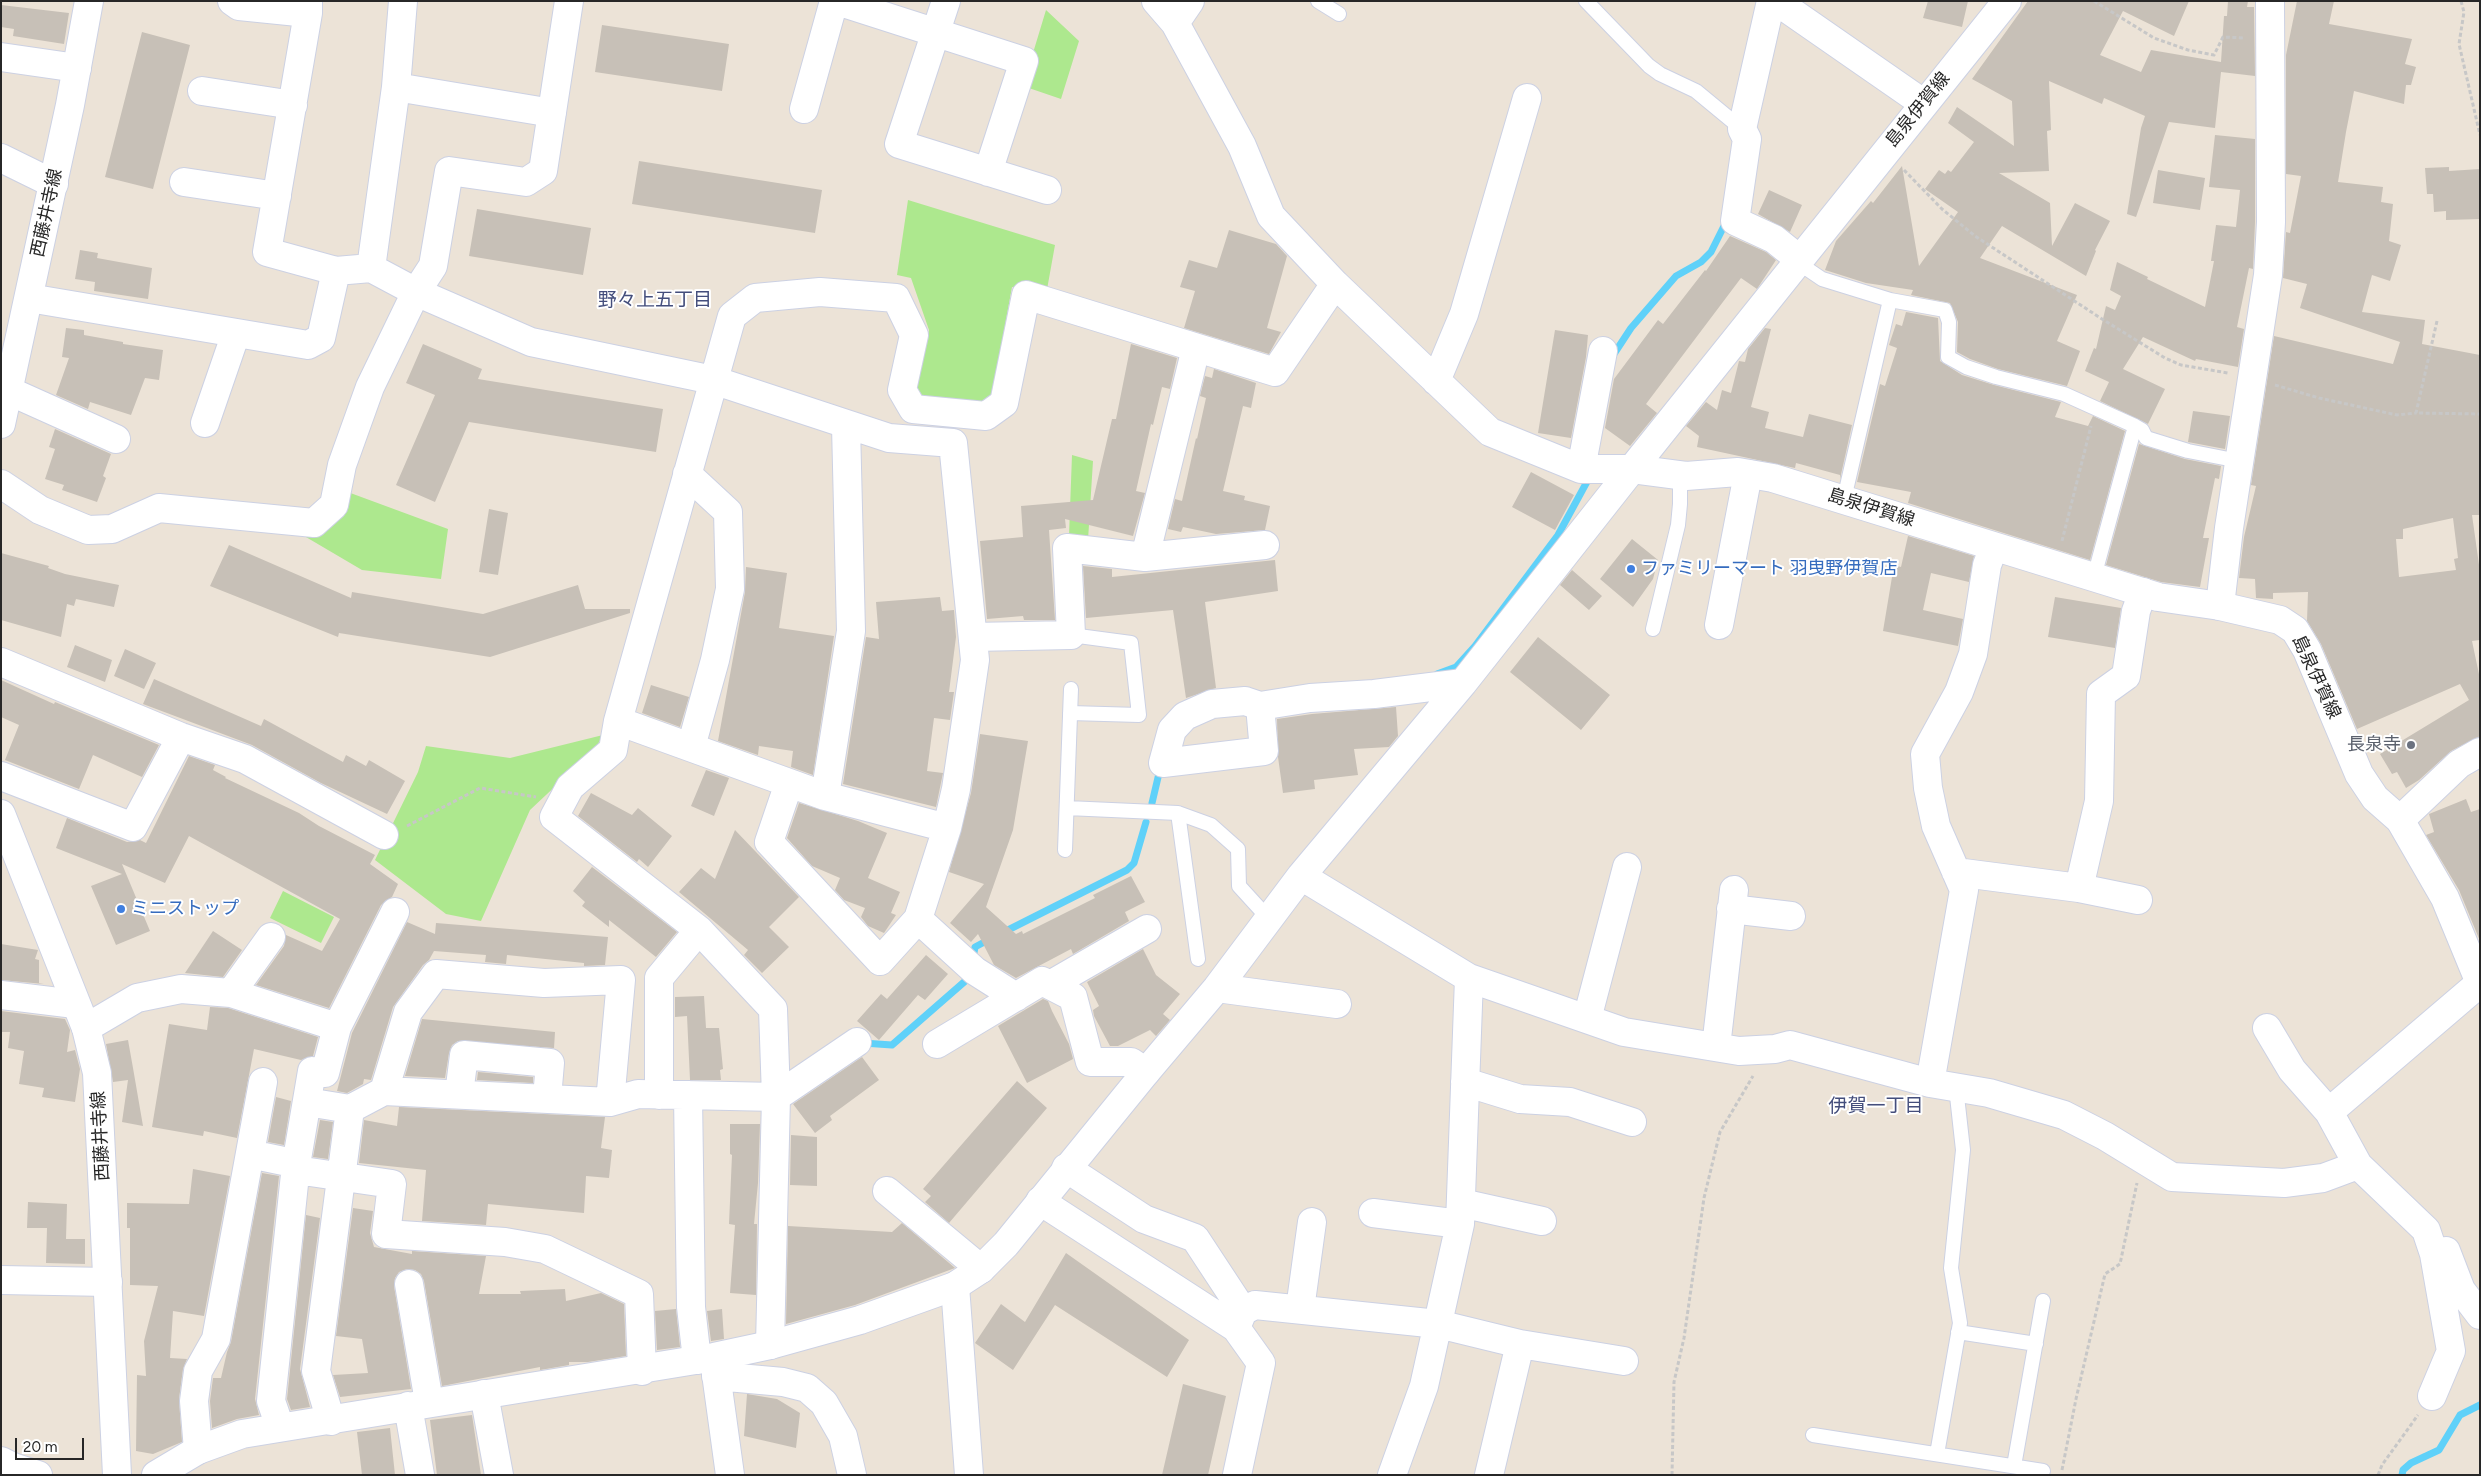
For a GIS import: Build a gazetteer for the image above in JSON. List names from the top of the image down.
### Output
{
  "streets": {
    "street": ["島泉伊賀線", "西藤井寺線"]
  },
  "districts": ["野々上五丁目", "伊賀一丁目"],
  "places": ["ファミリーマート 羽曳野伊賀店", "長泉寺", "ミニストップ"],
  "scale_bar": "20 m"
}
